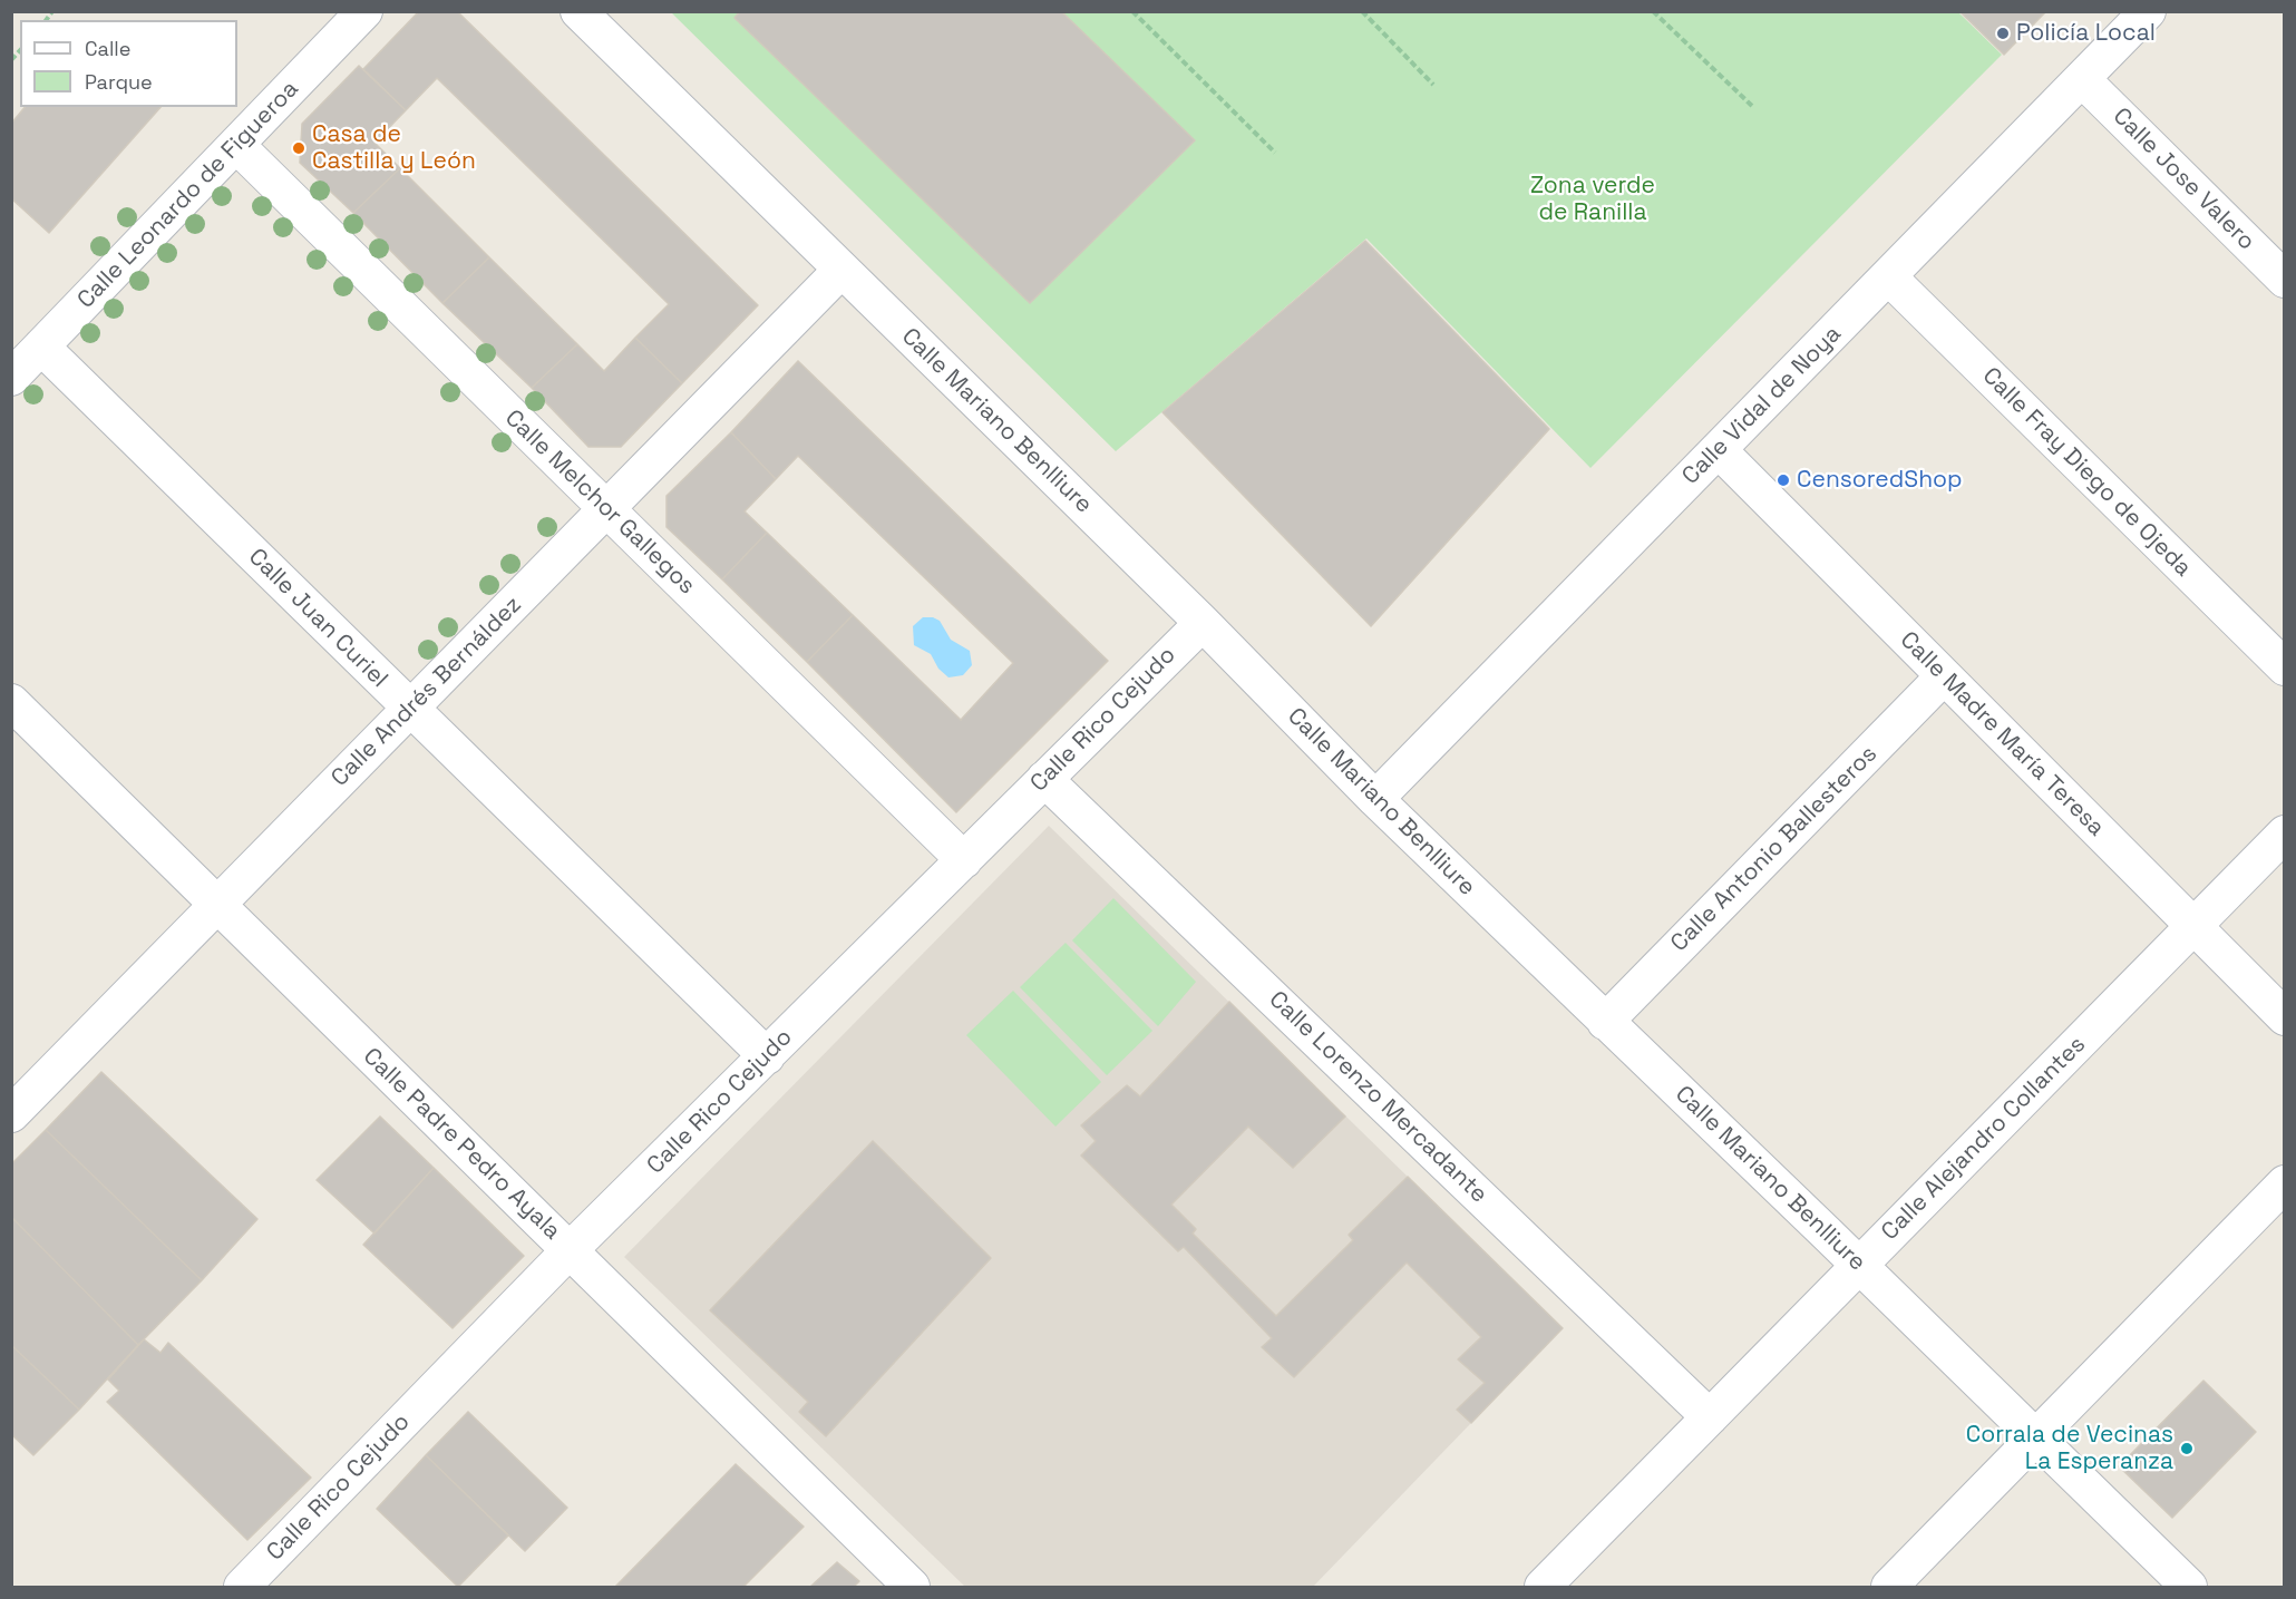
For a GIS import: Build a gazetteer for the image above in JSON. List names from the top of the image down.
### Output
{
  "streets": {
    "street": [
      "Calle Jose Valero",
      "Calle Leonardo de Figueroa",
      "Calle Vidal de Noya",
      "Calle Mariano Benlliure",
      "Calle Fray Diego de Ojeda",
      "Calle Melchor Gallegos",
      "Calle Juan Curiel",
      "Calle Andrés Bernáldez",
      "Calle Rico Cejudo",
      "Calle Madre María Teresa",
      "Calle Antonio Ballesteros",
      "Calle Lorenzo Mercadante",
      "Calle Alejandro Collantes",
      "Calle Padre Pedro Ayala"
    ]
  },
  "crossings": [
    ["Calle Jose Valero", "Calle Vidal de Noya"],
    ["Calle Leonardo de Figueroa", "Calle Melchor Gallegos"],
    ["Calle Leonardo de Figueroa", "Calle Juan Curiel"],
    ["Calle Vidal de Noya", "Calle Mariano Benlliure"],
    ["Calle Vidal de Noya", "Calle Fray Diego de Ojeda"],
    ["Calle Vidal de Noya", "Calle Madre María Teresa"],
    ["Calle Mariano Benlliure", "Calle Andrés Bernáldez"],
    ["Calle Mariano Benlliure", "Calle Rico Cejudo"],
    ["Calle Mariano Benlliure", "Calle Antonio Ballesteros"],
    ["Calle Mariano Benlliure", "Calle Alejandro Collantes"],
    ["Calle Melchor Gallegos", "Calle Andrés Bernáldez"],
    ["Calle Melchor Gallegos", "Calle Rico Cejudo"],
    ["Calle Juan Curiel", "Calle Andrés Bernáldez"],
    ["Calle Juan Curiel", "Calle Rico Cejudo"],
    ["Calle Andrés Bernáldez", "Calle Padre Pedro Ayala"],
    ["Calle Rico Cejudo", "Calle Lorenzo Mercadante"],
    ["Calle Rico Cejudo", "Calle Padre Pedro Ayala"],
    ["Calle Madre María Teresa", "Calle Antonio Ballesteros"],
    ["Calle Madre María Teresa", "Calle Alejandro Collantes"],
    ["Calle Lorenzo Mercadante", "Calle Alejandro Collantes"]
  ],
  "parks": ["Zona verde de Ranilla"],
  "places": [
    "Policía Local",
    "Casa de Castilla y León",
    "CensoredShop",
    "Corrala de Vecinas La Esperanza"
  ],
  "legend": ["Calle", "Parque"]
}
